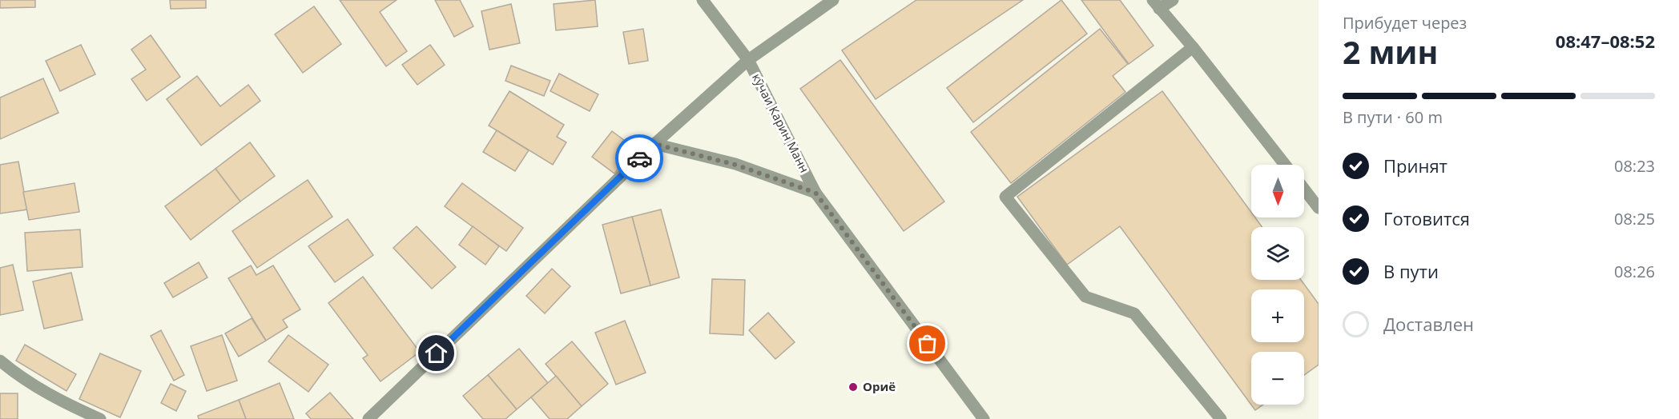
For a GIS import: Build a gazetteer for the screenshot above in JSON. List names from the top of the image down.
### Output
{
  "streets": {
    "street": ["кӯчаи Карин Манн"]
  },
  "places": ["Ориё"],
  "north": "bottom",
  "page": {
    "heading": ["2 мин", "Прибудет через", "08:47–08:52"],
    "bar": "В пути · 60 m",
    "list": [
      ["Принят", "08:23"],
      ["Готовится", "08:25"],
      ["В пути", "08:26"],
      "Доставлен"
    ],
    "map_buttons": ["+", "−"]
  }
}
